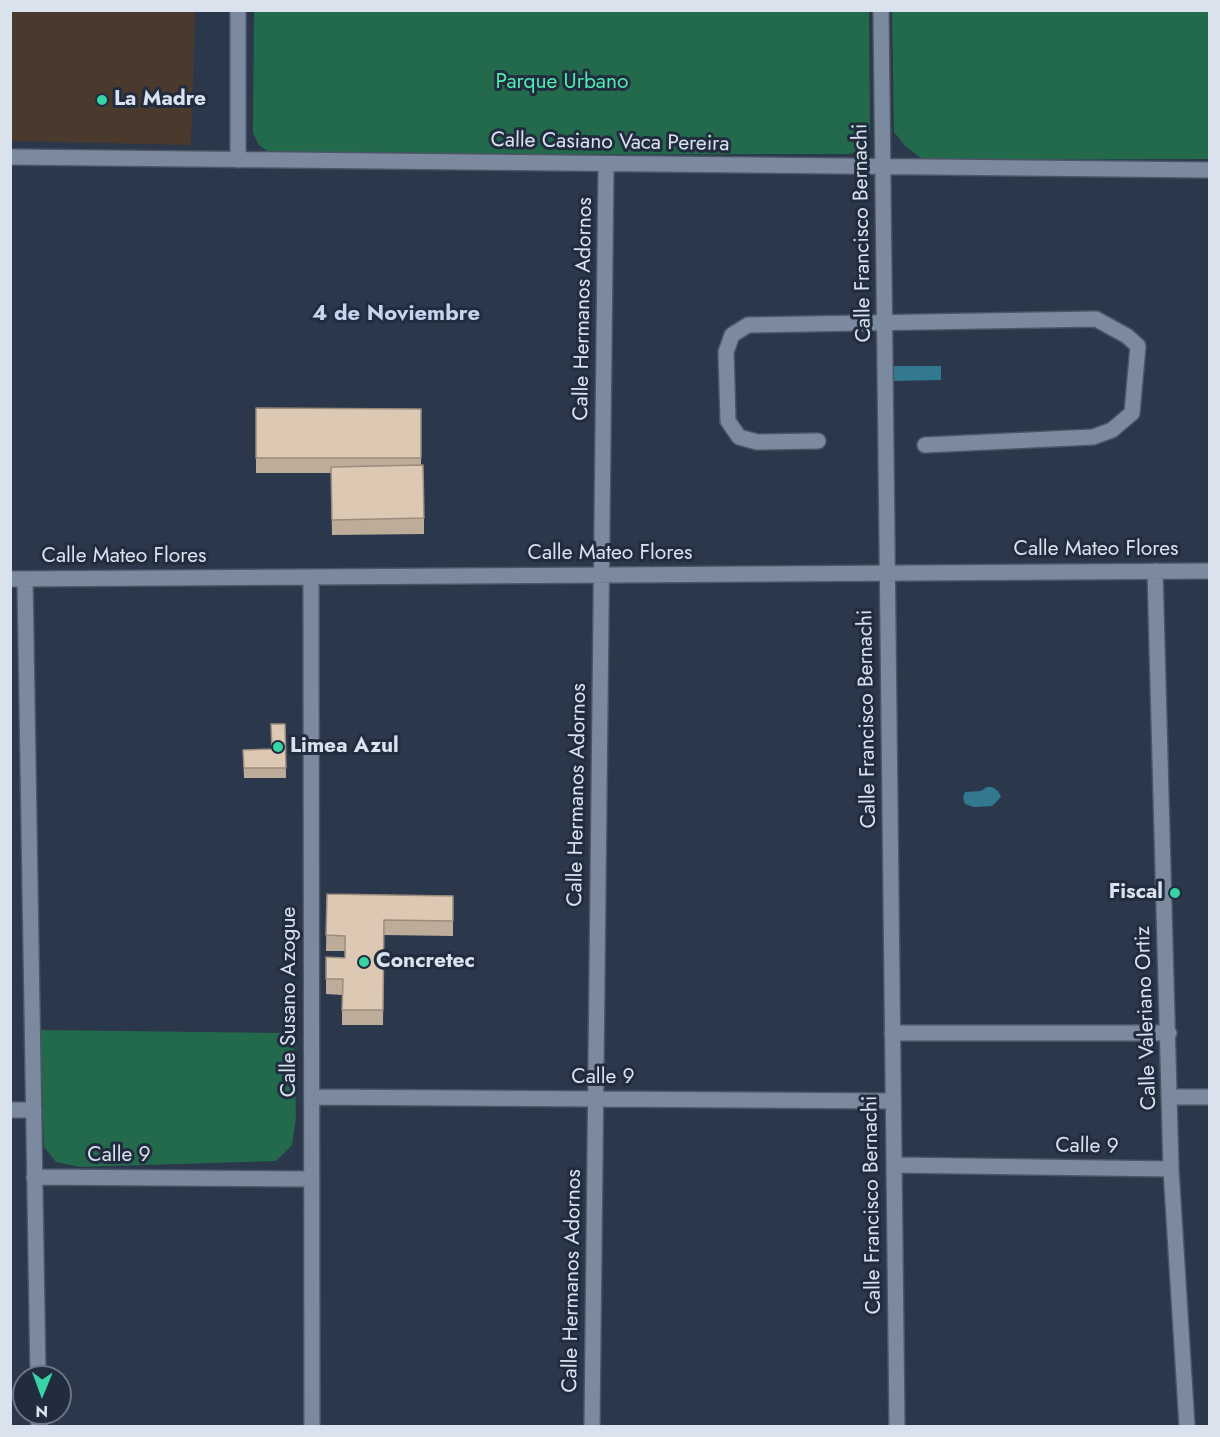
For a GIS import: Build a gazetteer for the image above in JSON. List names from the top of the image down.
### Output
{
  "streets": {
    "street": [
      "Calle Casiano Vaca Pereira",
      "Calle Francisco Bernachi",
      "Calle Hermanos Adornos",
      "Calle Mateo Flores",
      "Calle Susano Azogue",
      "Calle Valeriano Ortiz",
      "Calle 9"
    ]
  },
  "crossings": [
    ["Calle Casiano Vaca Pereira", "Calle Francisco Bernachi"],
    ["Calle Casiano Vaca Pereira", "Calle Hermanos Adornos"],
    ["Calle Francisco Bernachi", "Calle Mateo Flores"],
    ["Calle Francisco Bernachi", "Calle 9"],
    ["Calle Hermanos Adornos", "Calle Mateo Flores"],
    ["Calle Hermanos Adornos", "Calle 9"],
    ["Calle Mateo Flores", "Calle Susano Azogue"],
    ["Calle Mateo Flores", "Calle Valeriano Ortiz"],
    ["Calle Susano Azogue", "Calle 9"],
    ["Calle Valeriano Ortiz", "Calle 9"]
  ],
  "districts": ["4 de Noviembre"],
  "parks": ["Parque Urbano"],
  "places": [
    "La Madre",
    "Limea Azul",
    "Fiscal",
    "Concretec"
  ],
  "north": "bottom"
}
